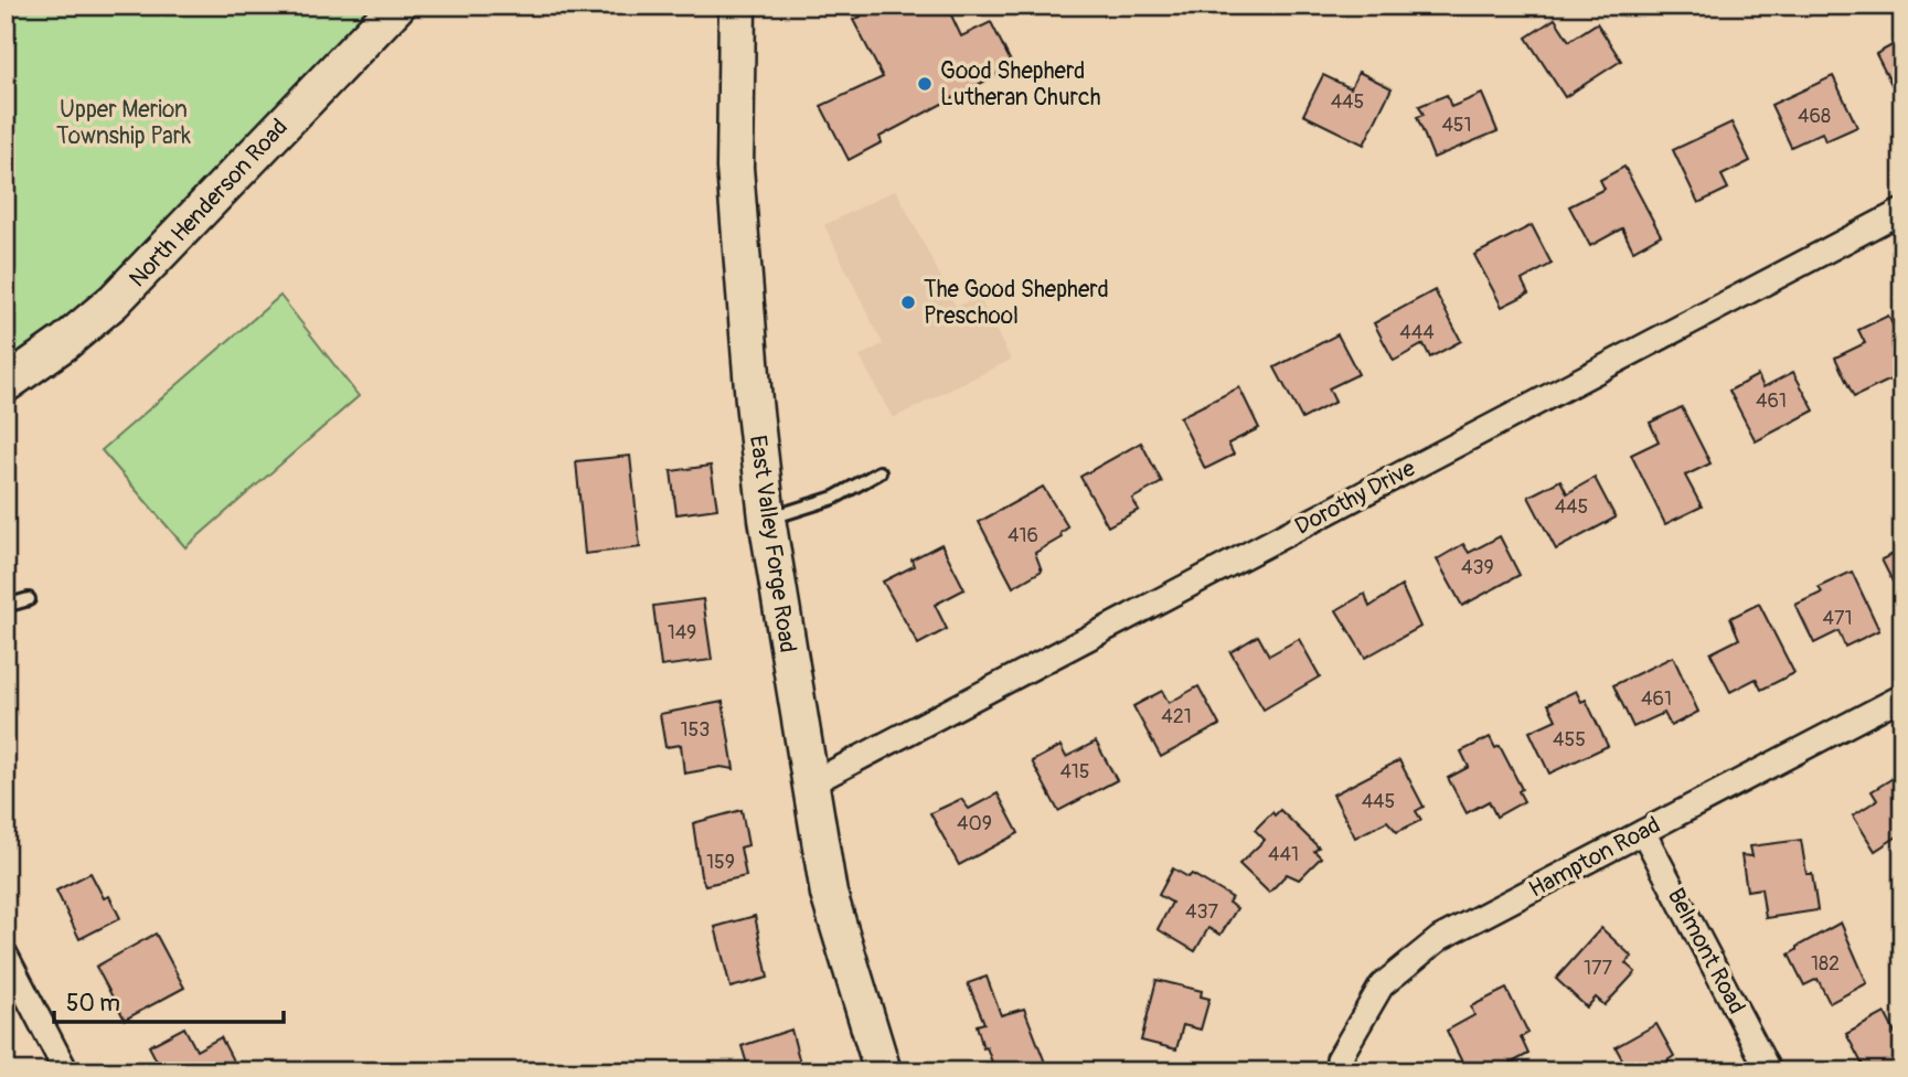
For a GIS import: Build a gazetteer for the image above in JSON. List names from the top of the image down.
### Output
{
  "streets": {
    "main road": ["North Henderson Road", "East Valley Forge Road"],
    "street": ["Dorothy Drive", "Hampton Road", "Belmont Road"]
  },
  "crossings": [
    ["Dorothy Drive", "East Valley Forge Road"],
    ["Hampton Road", "Belmont Road"]
  ],
  "parks": ["Upper Merion Township Park"],
  "places": ["Good Shepherd Lutheran Church", "The Good Shepherd Preschool"],
  "house_numbers": [
    "445",
    "468",
    "451",
    "444",
    "461",
    "445",
    "416",
    "439",
    "471",
    "149",
    "461",
    "421",
    "153",
    "455",
    "415",
    "445",
    "409",
    "441",
    "159",
    "437",
    "182",
    "177"
  ],
  "scale_bar": "50 m"
}
